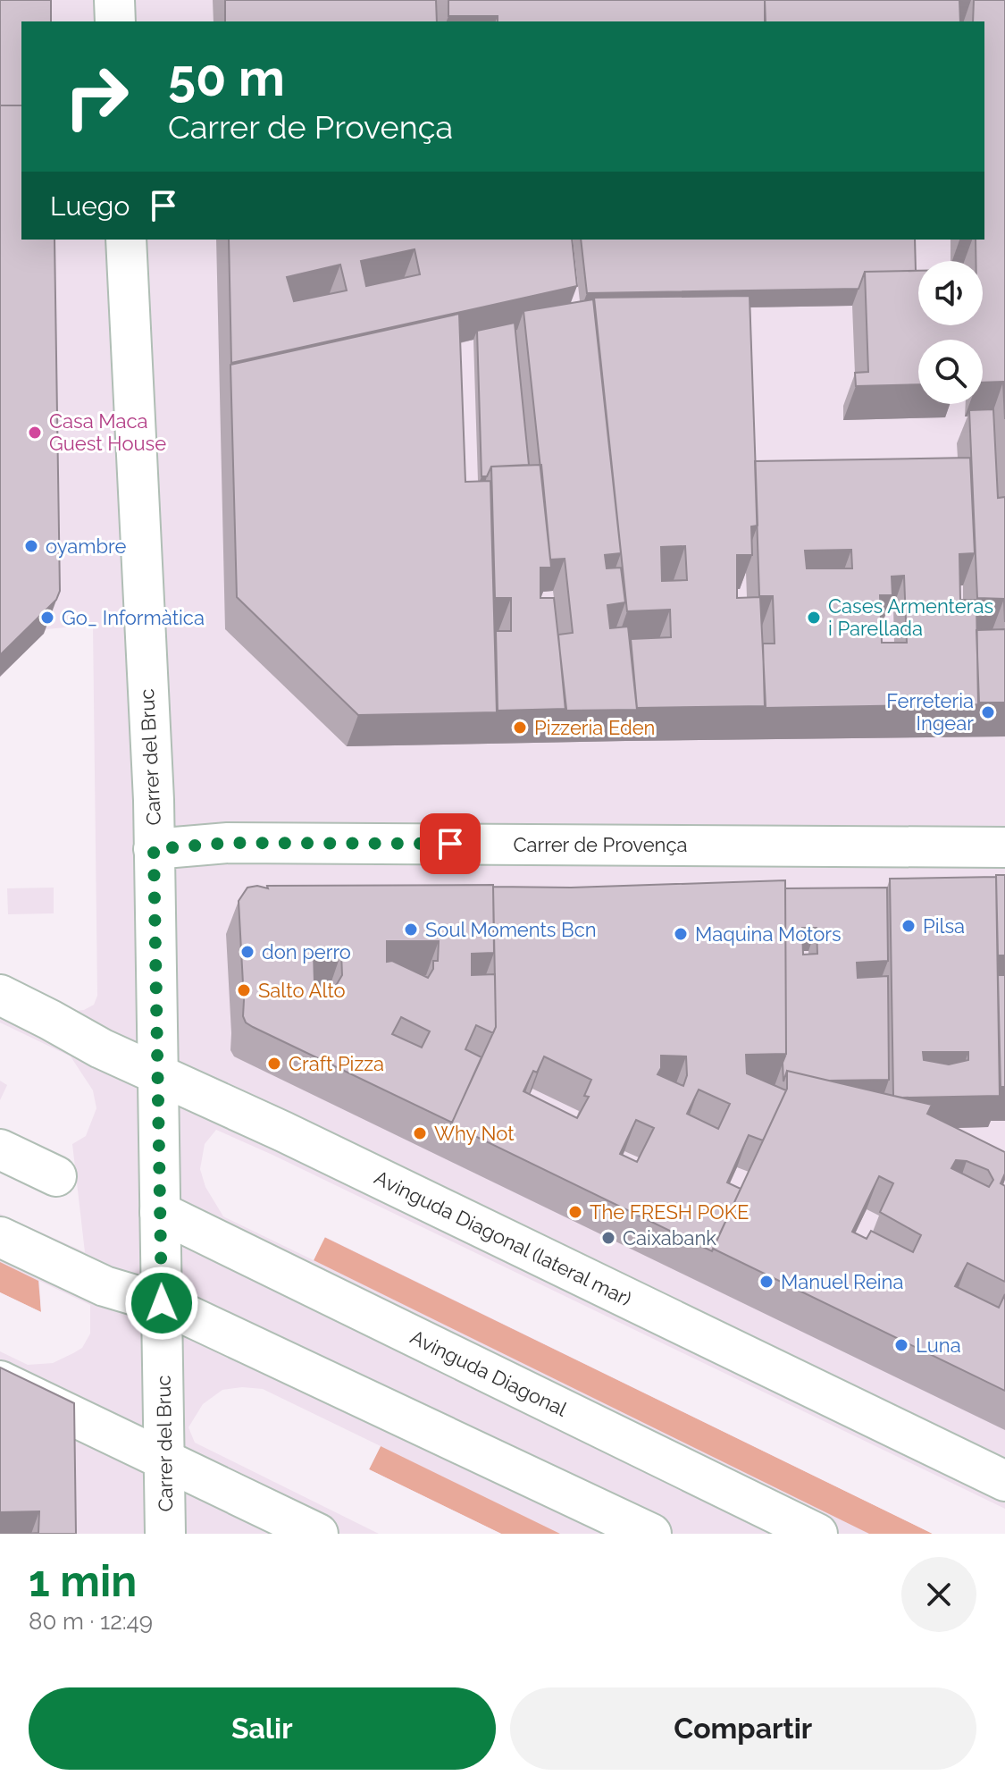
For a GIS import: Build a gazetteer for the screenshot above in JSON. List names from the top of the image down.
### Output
{
  "streets": {
    "street": [
      "Carrer del Bruc",
      "Carrer de Provença",
      "Avinguda Diagonal (lateral mar)",
      "Avinguda Diagonal"
    ]
  },
  "crossings": [
    ["Carrer del Bruc", "Carrer de Provença"],
    ["Carrer del Bruc", "Avinguda Diagonal (lateral mar)"],
    ["Carrer del Bruc", "Avinguda Diagonal"]
  ],
  "places": [
    "Casa Maca Guest House",
    "oyambre",
    "Go_ Informàtica",
    "Cases Armenteras i Parellada",
    "Ferreteria Ingear",
    "Pizzeria Eden",
    "Pilsa",
    "Soul Moments Bcn",
    "Maquina Motors",
    "don perro",
    "Salto Alto",
    "Craft Pizza",
    "Why Not",
    "The FRESH POKE",
    "Caixabank",
    "Manuel Reina",
    "Luna"
  ],
  "page": {
    "turn": ["50 m", "Carrer de Provença"],
    "then": "Luego",
    "heading": ["1 min", "80 m · 12:49"],
    "buttons": ["Salir", "Compartir"]
  }
}
